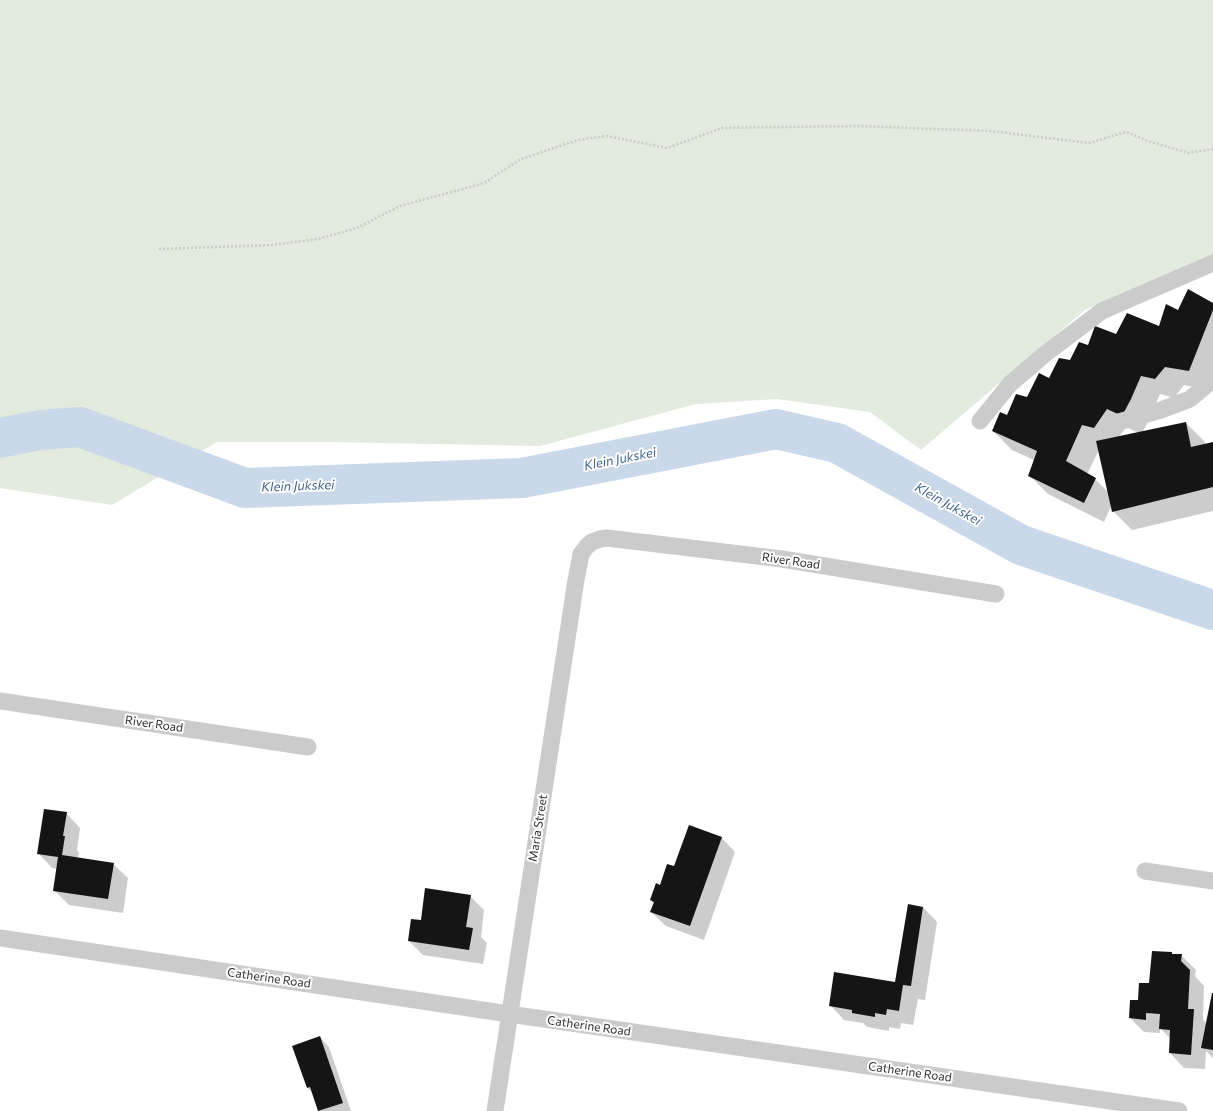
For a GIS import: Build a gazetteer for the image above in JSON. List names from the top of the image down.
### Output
{
  "streets": {
    "street": ["River Road", "Maria Street", "Catherine Road"]
  },
  "crossings": [
    ["River Road", "Maria Street"],
    ["Maria Street", "Catherine Road"]
  ],
  "water": ["Klein Jukskei"]
}
